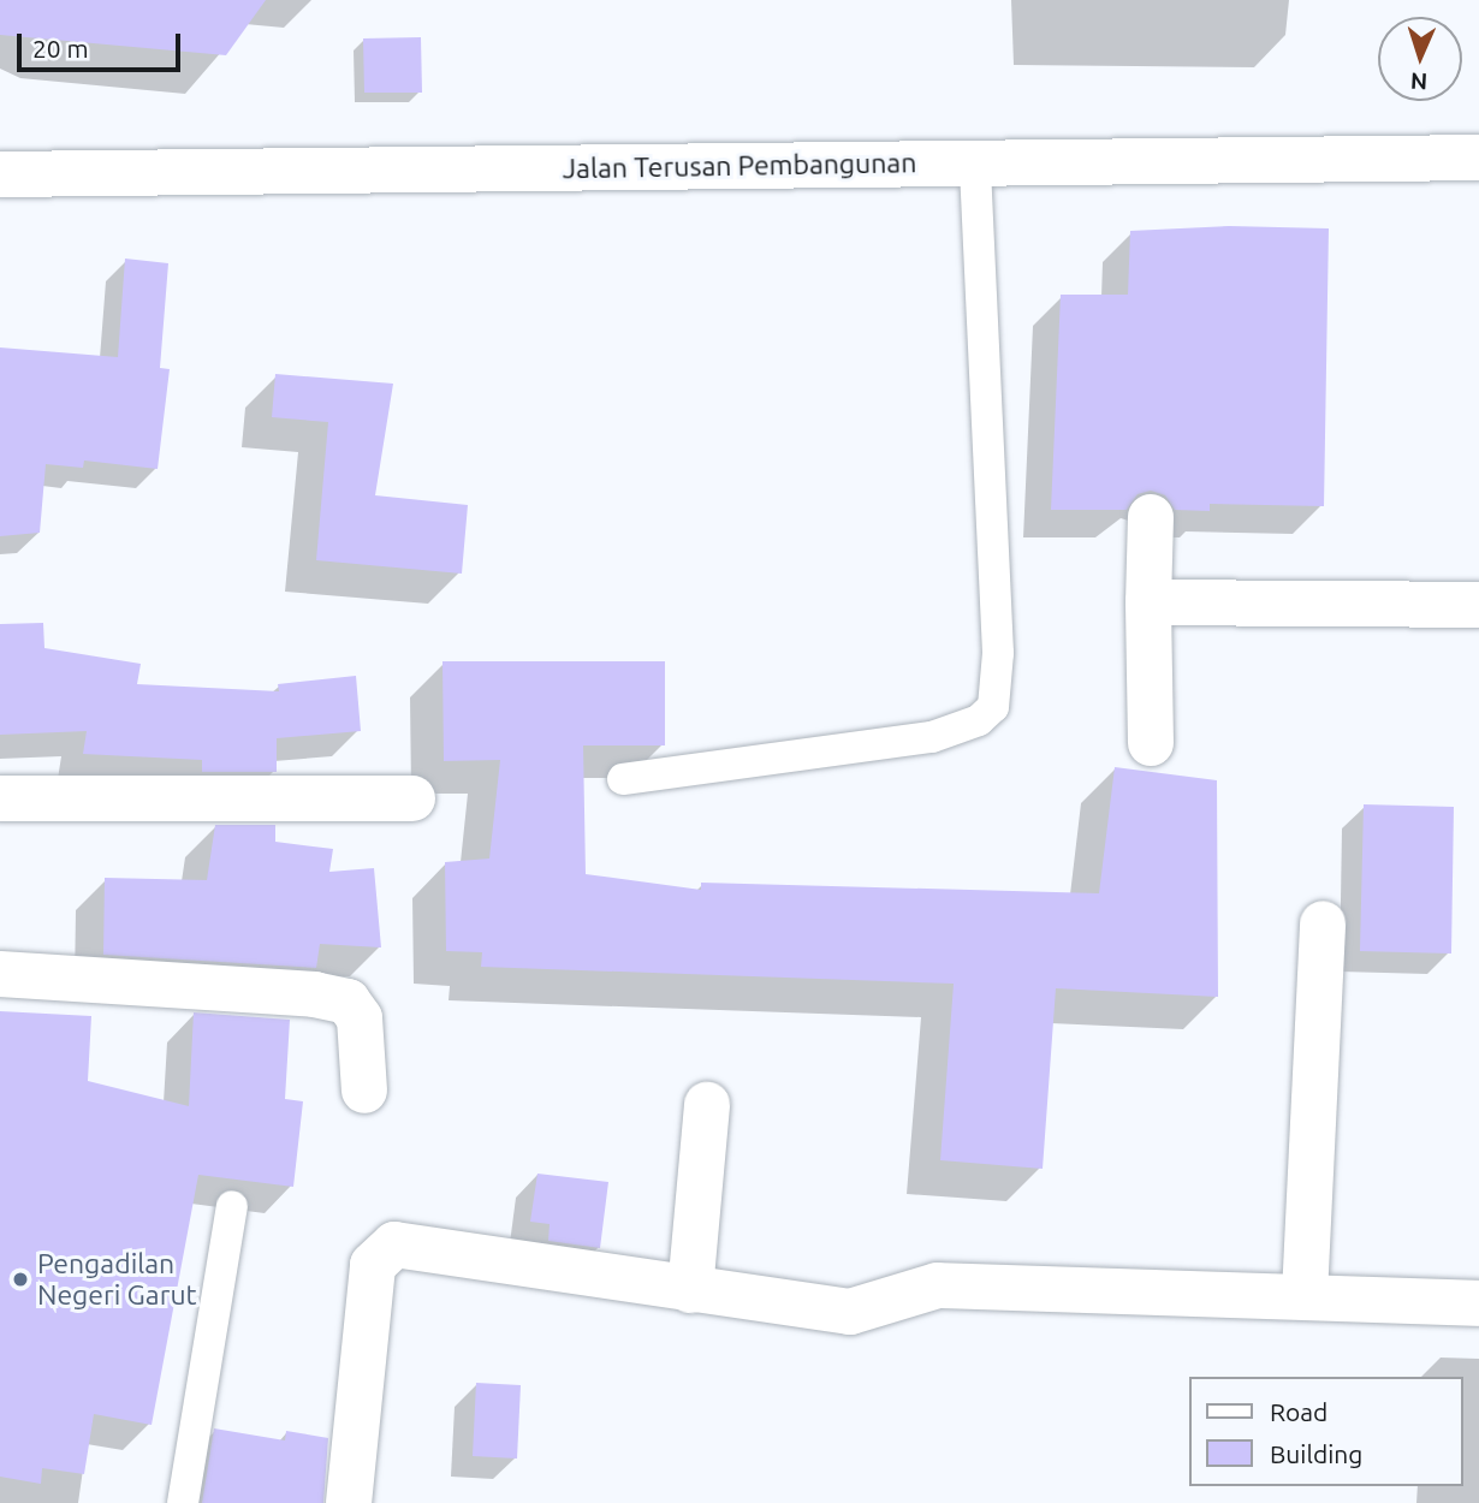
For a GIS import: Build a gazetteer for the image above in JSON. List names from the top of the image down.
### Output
{
  "streets": {
    "street": ["Jalan Terusan Pembangunan"]
  },
  "places": ["Pengadilan Negeri Garut"],
  "legend": ["Road", "Building"],
  "scale_bar": "20 m",
  "north": "bottom"
}
